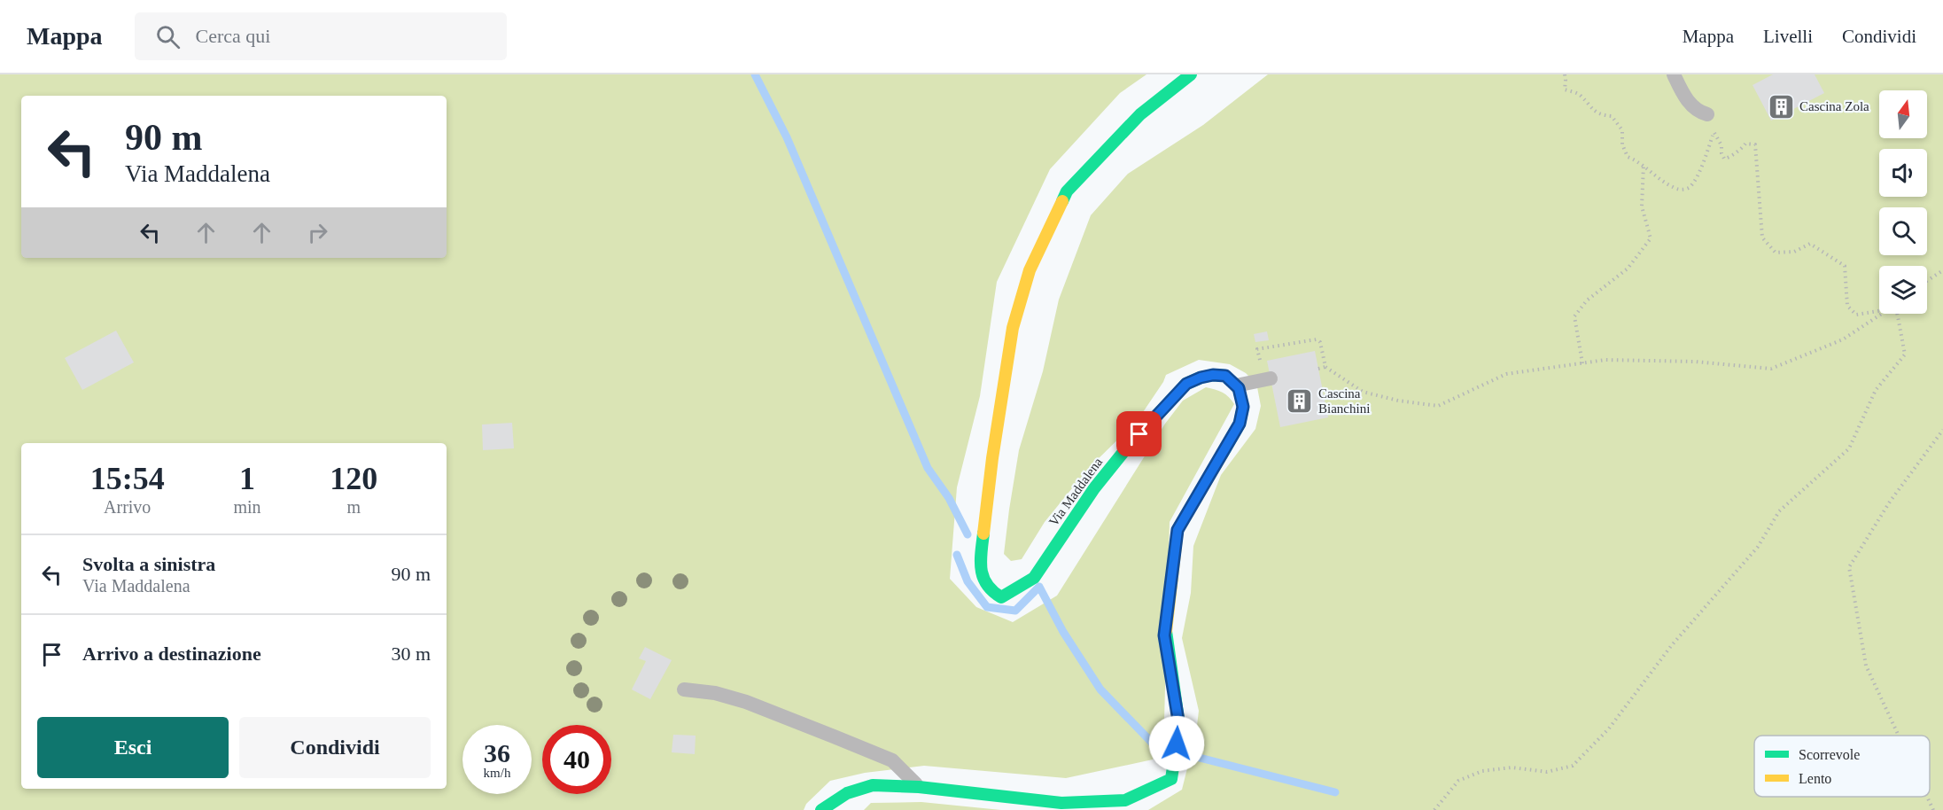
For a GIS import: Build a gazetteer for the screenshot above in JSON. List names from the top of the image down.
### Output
{
  "streets": {
    "street": ["Via Maddalena"]
  },
  "places": {
    "building": ["Cascina Zola", "Cascina Bianchini"]
  },
  "legend": ["Scorrevole", "Lento"],
  "north": "top",
  "page": {
    "header": "Mappa",
    "search": "Cerca qui",
    "nav": ["Mappa", "Livelli", "Condividi"],
    "turn": ["90 m", "Via Maddalena"],
    "eta": [
      "15:54",
      "Arrivo",
      "1",
      "min",
      "120",
      "m"
    ],
    "list": [
      {
        "name": "Svolta a sinistra",
        "note": "Via Maddalena",
        "value": "90 m"
      },
      {
        "name": "Arrivo a destinazione",
        "value": "30 m"
      }
    ],
    "buttons": ["Esci", "Condividi"],
    "speed": "36 km/h",
    "limit": "40"
  }
}
